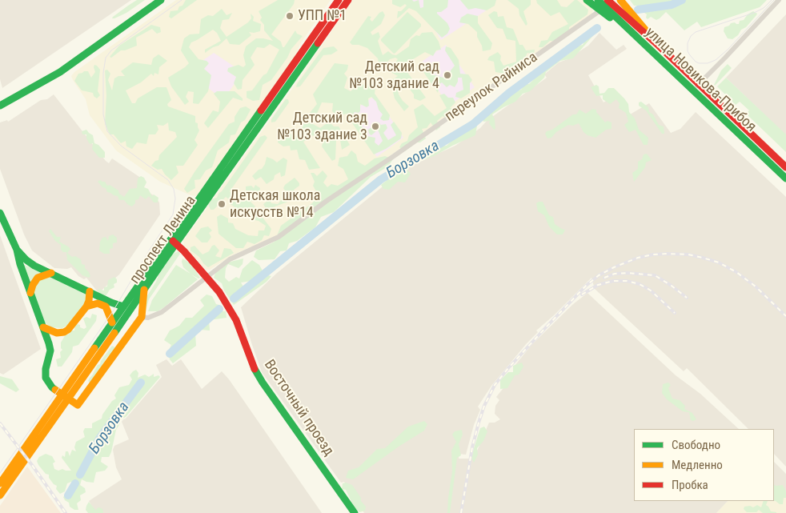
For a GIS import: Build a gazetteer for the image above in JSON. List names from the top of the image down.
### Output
{
  "streets": {
    "main road": ["улица Новикова-Прибоя", "проспект Ленина", "Восточный проезд"],
    "street": ["переулок Райниса"]
  },
  "crossings": [
    ["переулок Райниса", "Восточный проезд"],
    ["проспект Ленина", "Восточный проезд"]
  ],
  "water": ["Борзовка"],
  "places": [
    "УПП №1",
    "Детский сад №103 здание 4",
    "Детский сад №103 здание 3",
    "Детская школа искусств №14"
  ],
  "legend": ["Свободно", "Медленно", "Пробка"]
}
